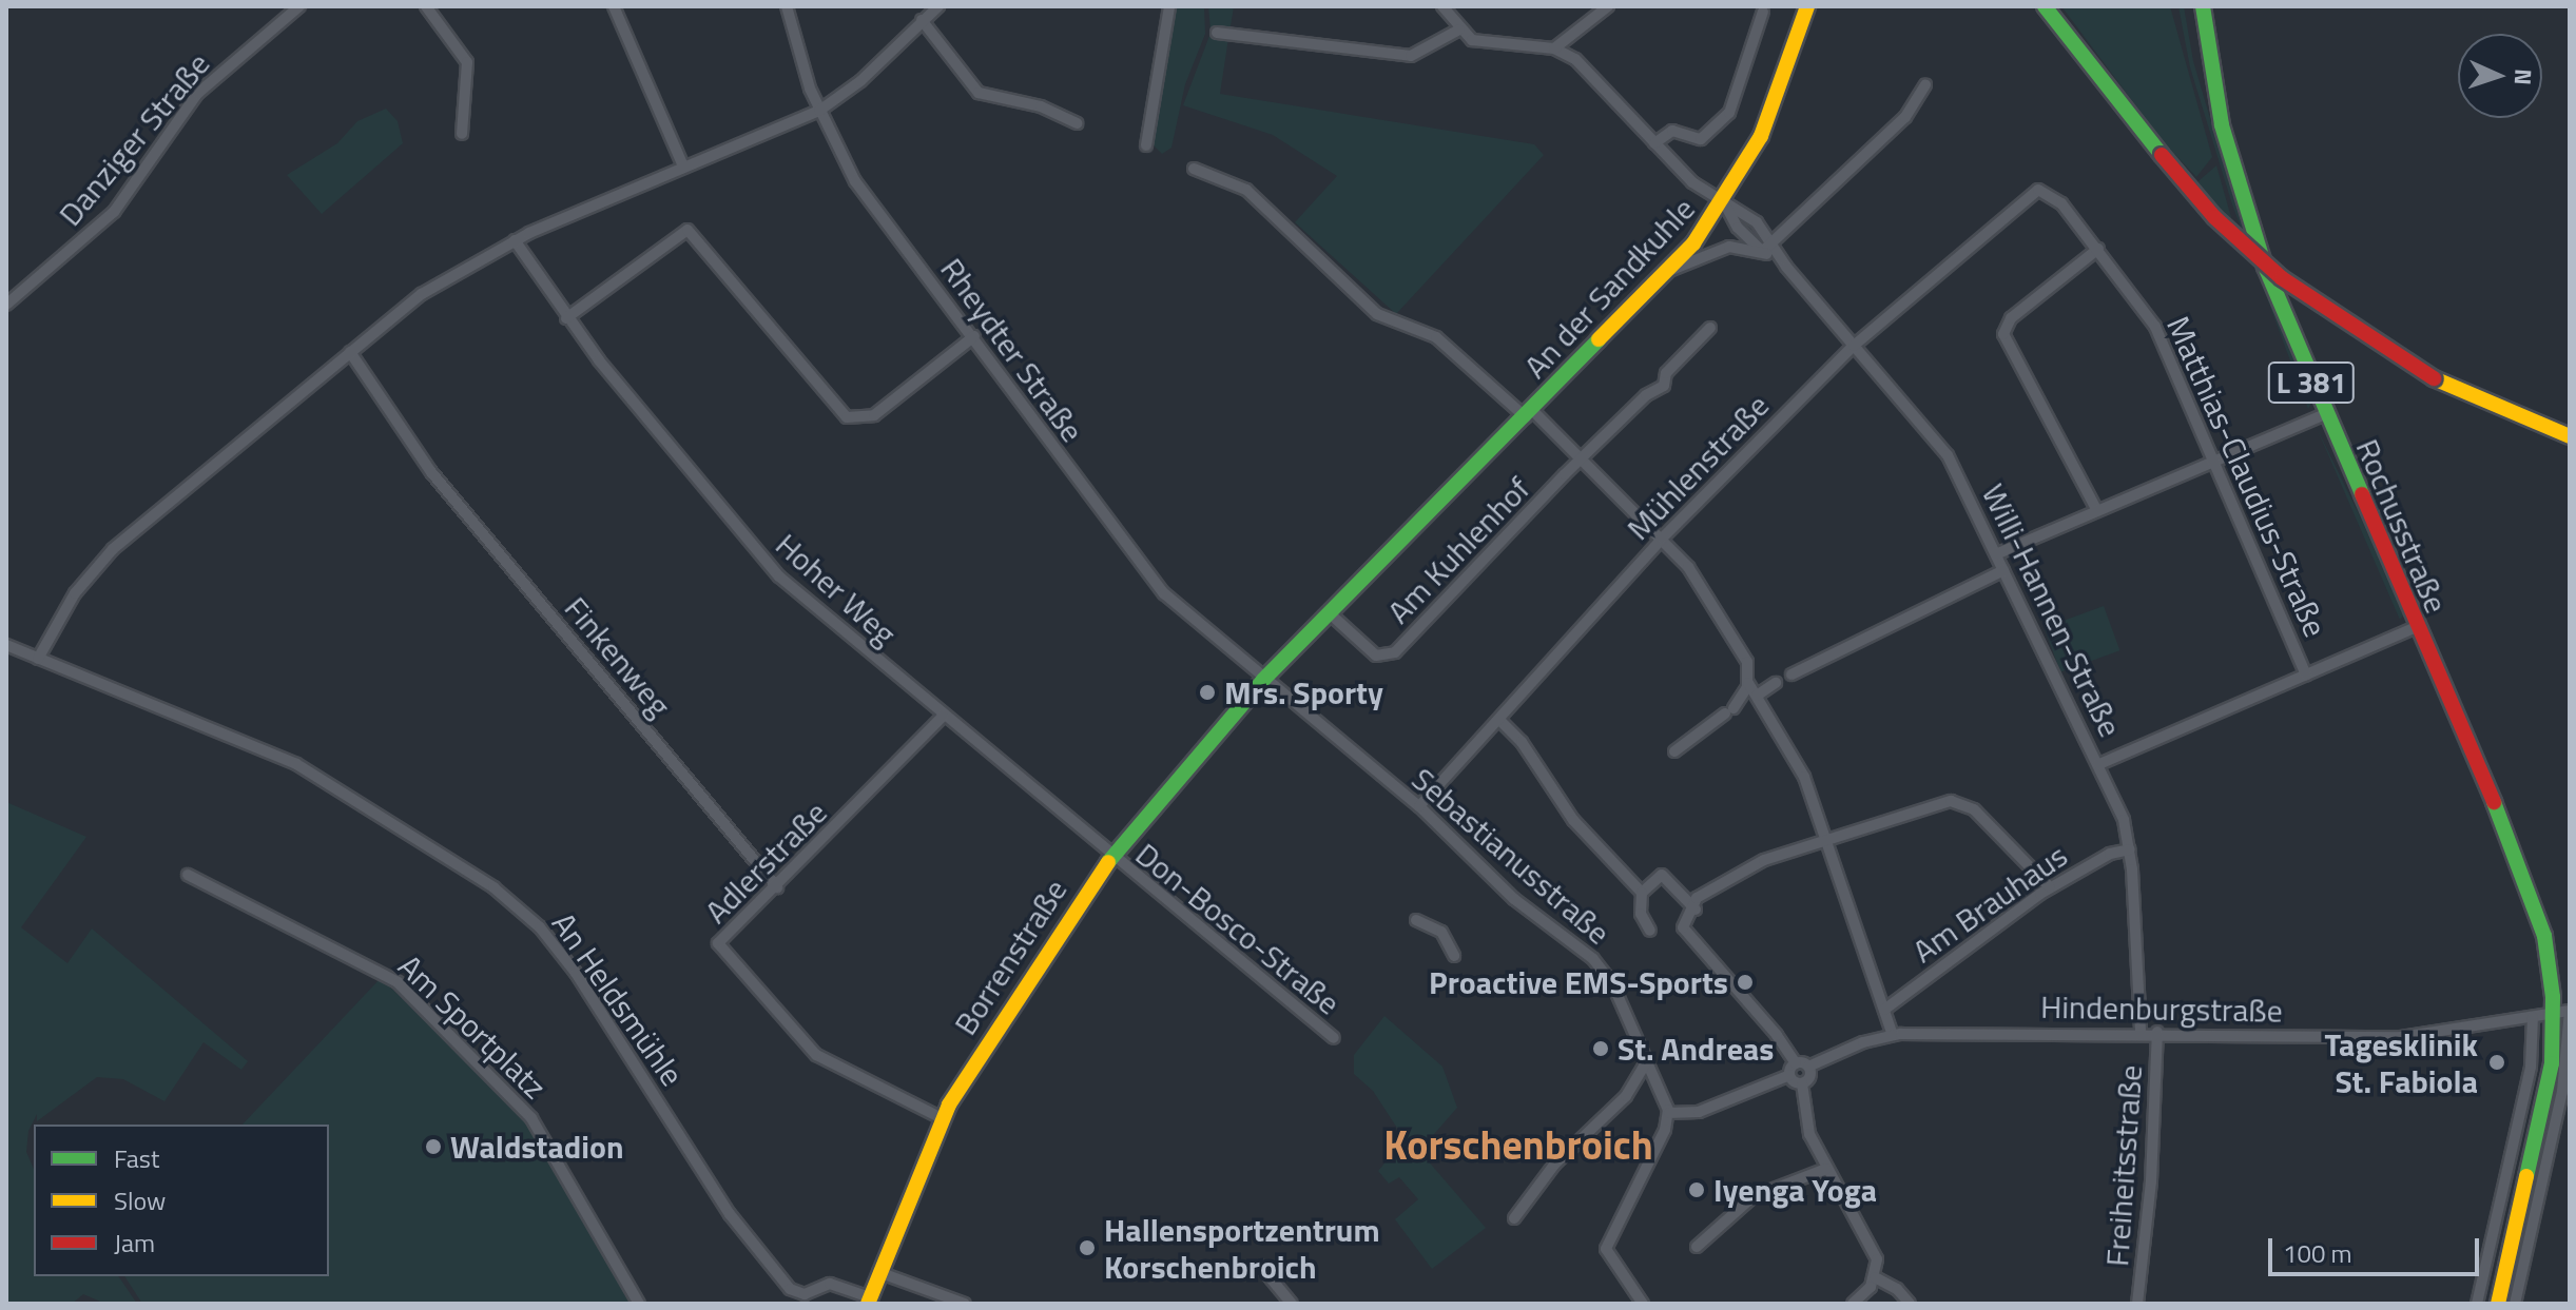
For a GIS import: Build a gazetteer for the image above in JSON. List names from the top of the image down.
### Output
{
  "streets": {
    "main road": [
      "An der Sandkuhle",
      "L 381",
      "Rochusstraße",
      "Borrenstraße"
    ],
    "street": [
      "Danziger Straße",
      "Rheydter Straße",
      "Mühlenstraße",
      "Matthias-Claudius-Straße",
      "Am Kuhlenhof",
      "Hoher Weg",
      "Willi-Hannen-Straße",
      "Finkenweg",
      "Sebastianusstraße",
      "Adlerstraße",
      "Am Brauhaus",
      "Don-Bosco-Straße",
      "An Heldsmühle",
      "Hindenburgstraße",
      "Am Sportplatz",
      "Freiheitsstraße"
    ]
  },
  "crossings": [
    ["An der Sandkuhle", "Rheydter Straße"],
    ["An der Sandkuhle", "Am Kuhlenhof"],
    ["An der Sandkuhle", "Willi-Hannen-Straße"],
    ["An der Sandkuhle", "Sebastianusstraße"],
    ["An der Sandkuhle", "Borrenstraße"],
    ["Rheydter Straße", "Sebastianusstraße"],
    ["Rheydter Straße", "Borrenstraße"],
    ["L 381", "Rochusstraße"],
    ["L 381", "Hindenburgstraße"],
    ["Mühlenstraße", "Matthias-Claudius-Straße"],
    ["Mühlenstraße", "Willi-Hannen-Straße"],
    ["Mühlenstraße", "Sebastianusstraße"],
    ["Rochusstraße", "Hindenburgstraße"],
    ["Hoher Weg", "Adlerstraße"],
    ["Hoher Weg", "Don-Bosco-Straße"],
    ["Hoher Weg", "Borrenstraße"],
    ["Willi-Hannen-Straße", "Am Brauhaus"],
    ["Willi-Hannen-Straße", "Hindenburgstraße"],
    ["Finkenweg", "Adlerstraße"],
    ["Sebastianusstraße", "Borrenstraße"],
    ["Adlerstraße", "Borrenstraße"],
    ["Don-Bosco-Straße", "Borrenstraße"],
    ["Borrenstraße", "An Heldsmühle"],
    ["Hindenburgstraße", "Freiheitsstraße"]
  ],
  "districts": ["Korschenbroich"],
  "places": [
    "Mrs. Sporty",
    "Proactive EMS-Sports",
    "St. Andreas",
    "Tagesklinik St. Fabiola",
    "Waldstadion",
    "Iyenga Yoga",
    "Hallensportzentrum Korschenbroich"
  ],
  "legend": ["Fast", "Slow", "Jam"],
  "scale_bar": "100 m",
  "north": "right"
}
